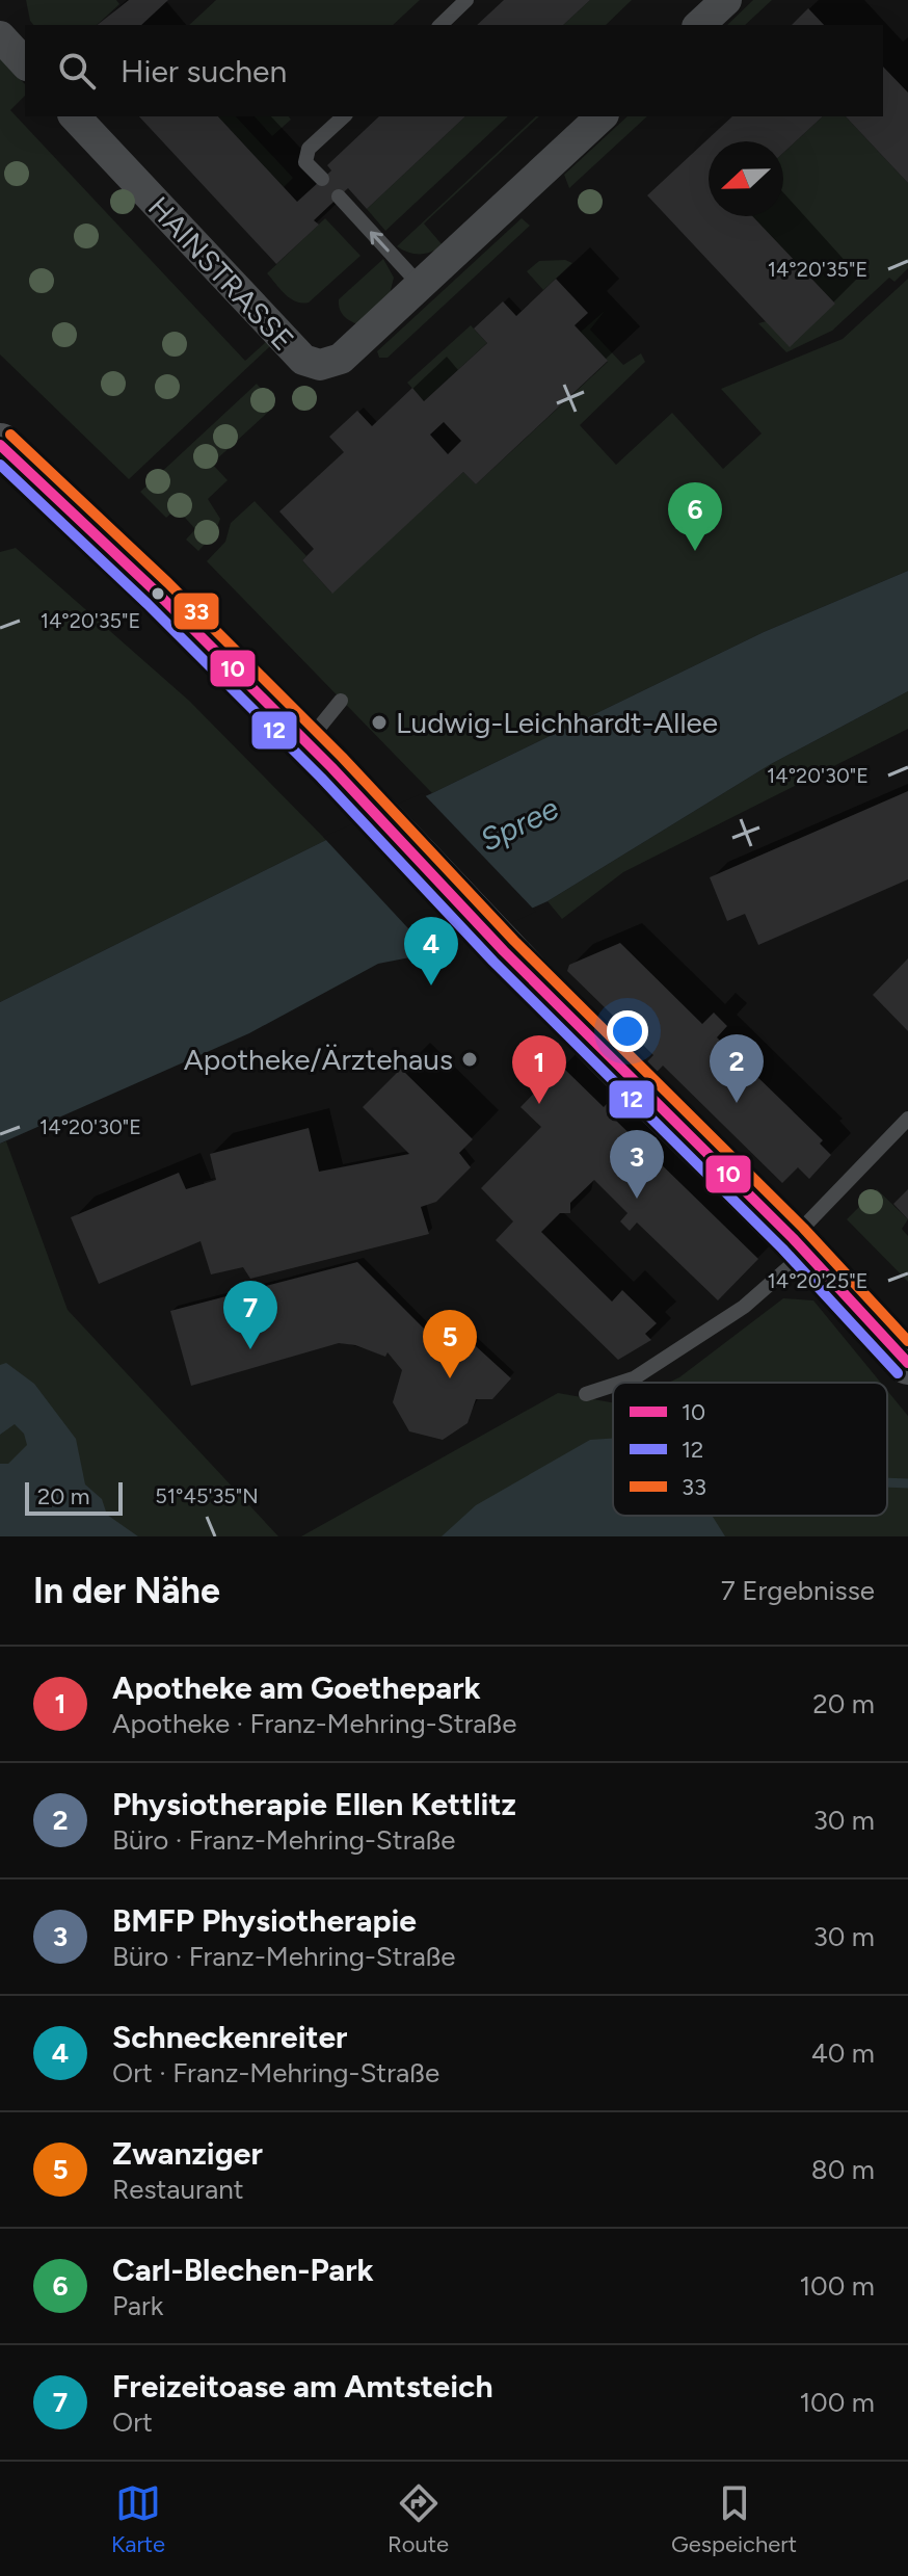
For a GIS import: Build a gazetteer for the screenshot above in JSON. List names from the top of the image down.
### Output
{
  "streets": {
    "street": ["HAINSTRASSE"]
  },
  "water": ["Spree"],
  "places": ["Ludwig-Leichhardt-Allee", "Apotheke/Ärztehaus"],
  "lines": ["transit line 33", "transit line 10", "transit line 12"],
  "legend": ["10", "12", "33"],
  "scale_bar": "20 m",
  "north": "left",
  "page": {
    "search": "Hier suchen",
    "pins": [
      "6",
      "4",
      "2",
      "1",
      "3",
      "7",
      "5"
    ],
    "scale": "20 m",
    "heading": ["In der Nähe", "7 Ergebnisse"],
    "list": [
      {
        "mark": "1",
        "name": "Apotheke am Goethepark",
        "note": "Apotheke · Franz-Mehring-Straße",
        "value": "20 m"
      },
      {
        "mark": "2",
        "name": "Physiotherapie Ellen Kettlitz",
        "note": "Büro · Franz-Mehring-Straße",
        "value": "30 m"
      },
      {
        "mark": "3",
        "name": "BMFP Physiotherapie",
        "note": "Büro · Franz-Mehring-Straße",
        "value": "30 m"
      },
      {
        "mark": "4",
        "name": "Schneckenreiter",
        "note": "Ort · Franz-Mehring-Straße",
        "value": "40 m"
      },
      {
        "mark": "5",
        "name": "Zwanziger",
        "note": "Restaurant",
        "value": "80 m"
      },
      {
        "mark": "6",
        "name": "Carl-Blechen-Park",
        "note": "Park",
        "value": "100 m"
      },
      {
        "mark": "7",
        "name": "Freizeitoase am Amtsteich",
        "note": "Ort",
        "value": "100 m"
      }
    ],
    "nav": ["Karte", "Route", "Gespeichert"]
  },
  "coordinates": [
    "14°20'35\"E",
    "14°20'30\"E",
    "14°20'25\"E",
    "51°45'35\"N"
  ]
}
